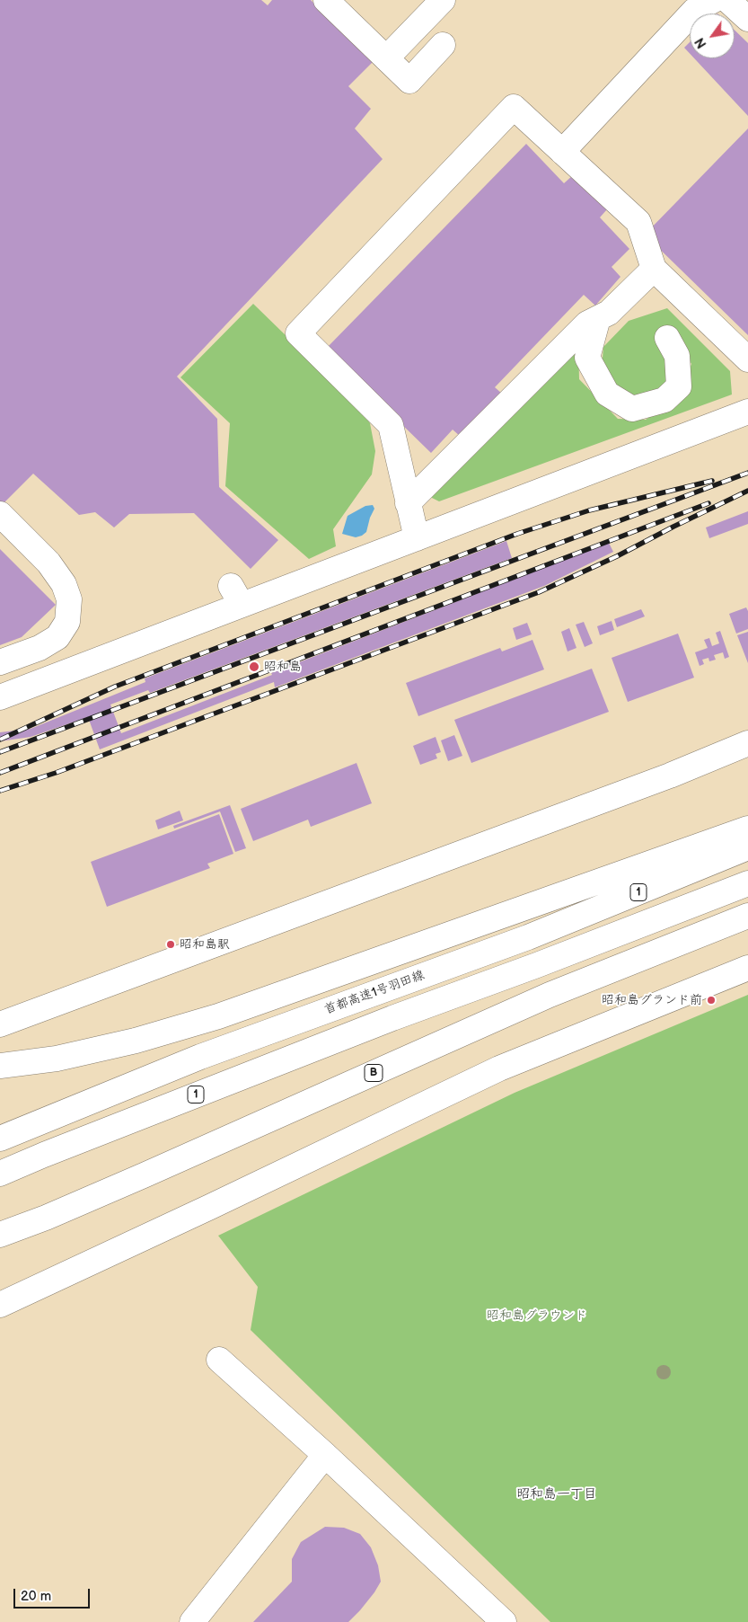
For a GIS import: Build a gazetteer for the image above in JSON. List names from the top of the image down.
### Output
{
  "streets": {
    "main road": ["1", "首都高速1号羽田線", "B"]
  },
  "districts": ["昭和島一丁目"],
  "parks": ["昭和島グラウンド"],
  "places": ["昭和島", "昭和島駅", "昭和島グランド前"],
  "scale_bar": "20 m",
  "north": "bottom left"
}
